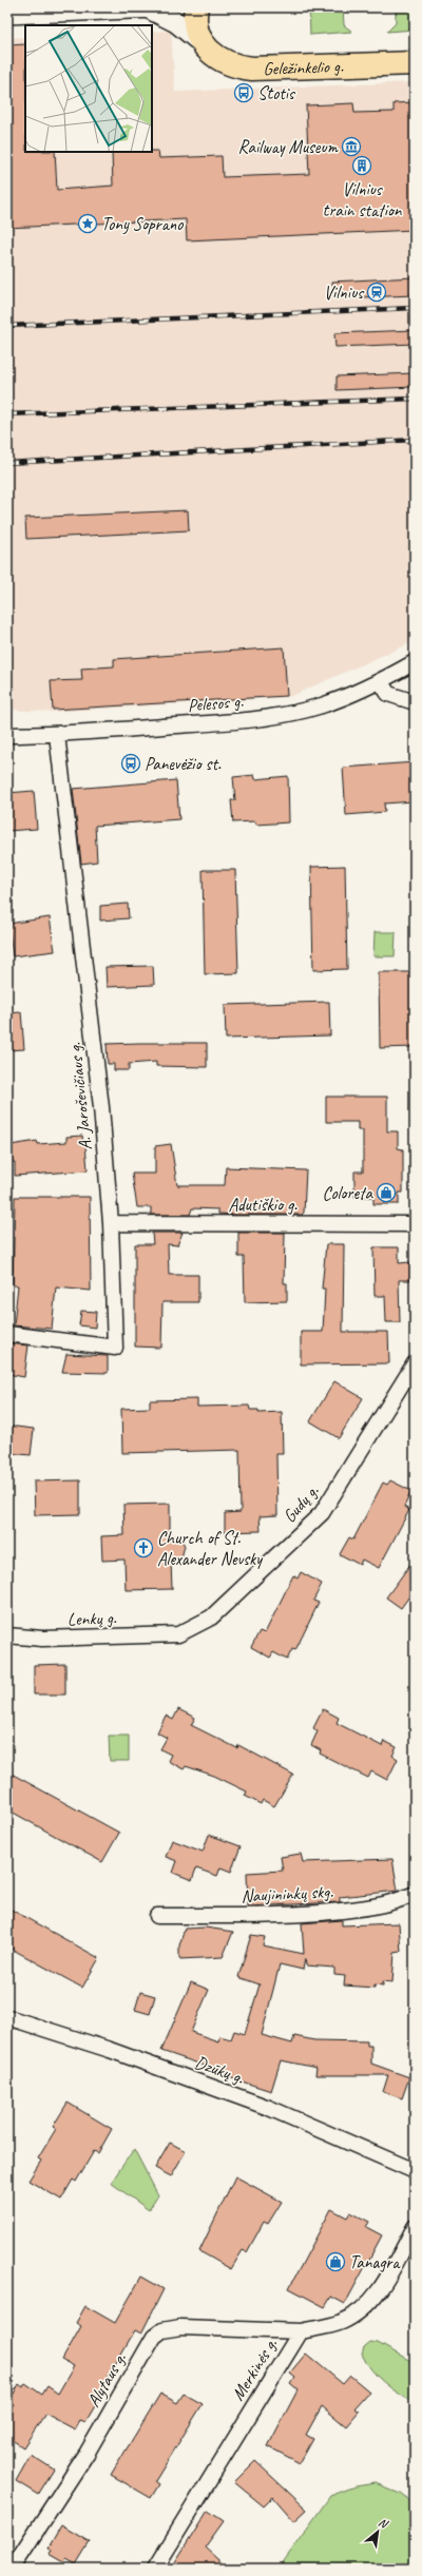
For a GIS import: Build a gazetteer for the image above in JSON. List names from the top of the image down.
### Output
{
  "streets": {
    "main road": ["Geležinkelio g."],
    "street": [
      "Pelesos g.",
      "A. Jaroševičiaus g.",
      "Adutiškio g.",
      "Gudų g.",
      "Lenkų g.",
      "Naujininkų skg.",
      "Dzūkų g.",
      "Merkinės g.",
      "Alytaus g."
    ]
  },
  "crossings": [
    ["Pelesos g.", "A. Jaroševičiaus g."],
    ["A. Jaroševičiaus g.", "Adutiškio g."],
    ["Gudų g.", "Lenkų g."],
    ["Merkinės g.", "Alytaus g."]
  ],
  "places": {
    "bus stop": ["Stotis", "Panevėžio st."],
    "museum": ["Railway Museum"],
    "building": ["Vilnius train station"],
    "place": ["Tony Soprano"],
    "station": ["Vilnius"],
    "shop": ["Coloreta", "Tanagra"],
    "church": ["Church of St. Alexander Nevsky"]
  },
  "north": "top right"
}
